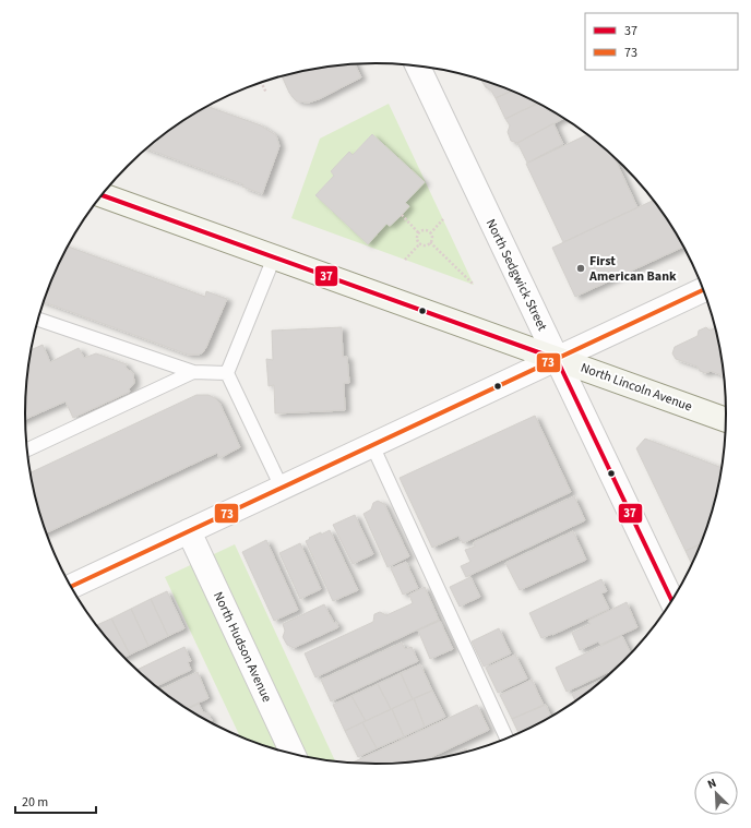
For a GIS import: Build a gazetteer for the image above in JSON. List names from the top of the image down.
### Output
{
  "streets": {
    "main road": ["North Lincoln Avenue"],
    "street": ["North Sedgwick Street", "North Hudson Avenue"]
  },
  "crossings": [
    ["North Sedgwick Street", "North Lincoln Avenue"]
  ],
  "places": ["First American Bank"],
  "lines": ["transit line 37", "transit line 73"],
  "legend": ["37", "73"],
  "scale_bar": "20 m",
  "north": "top left"
}
